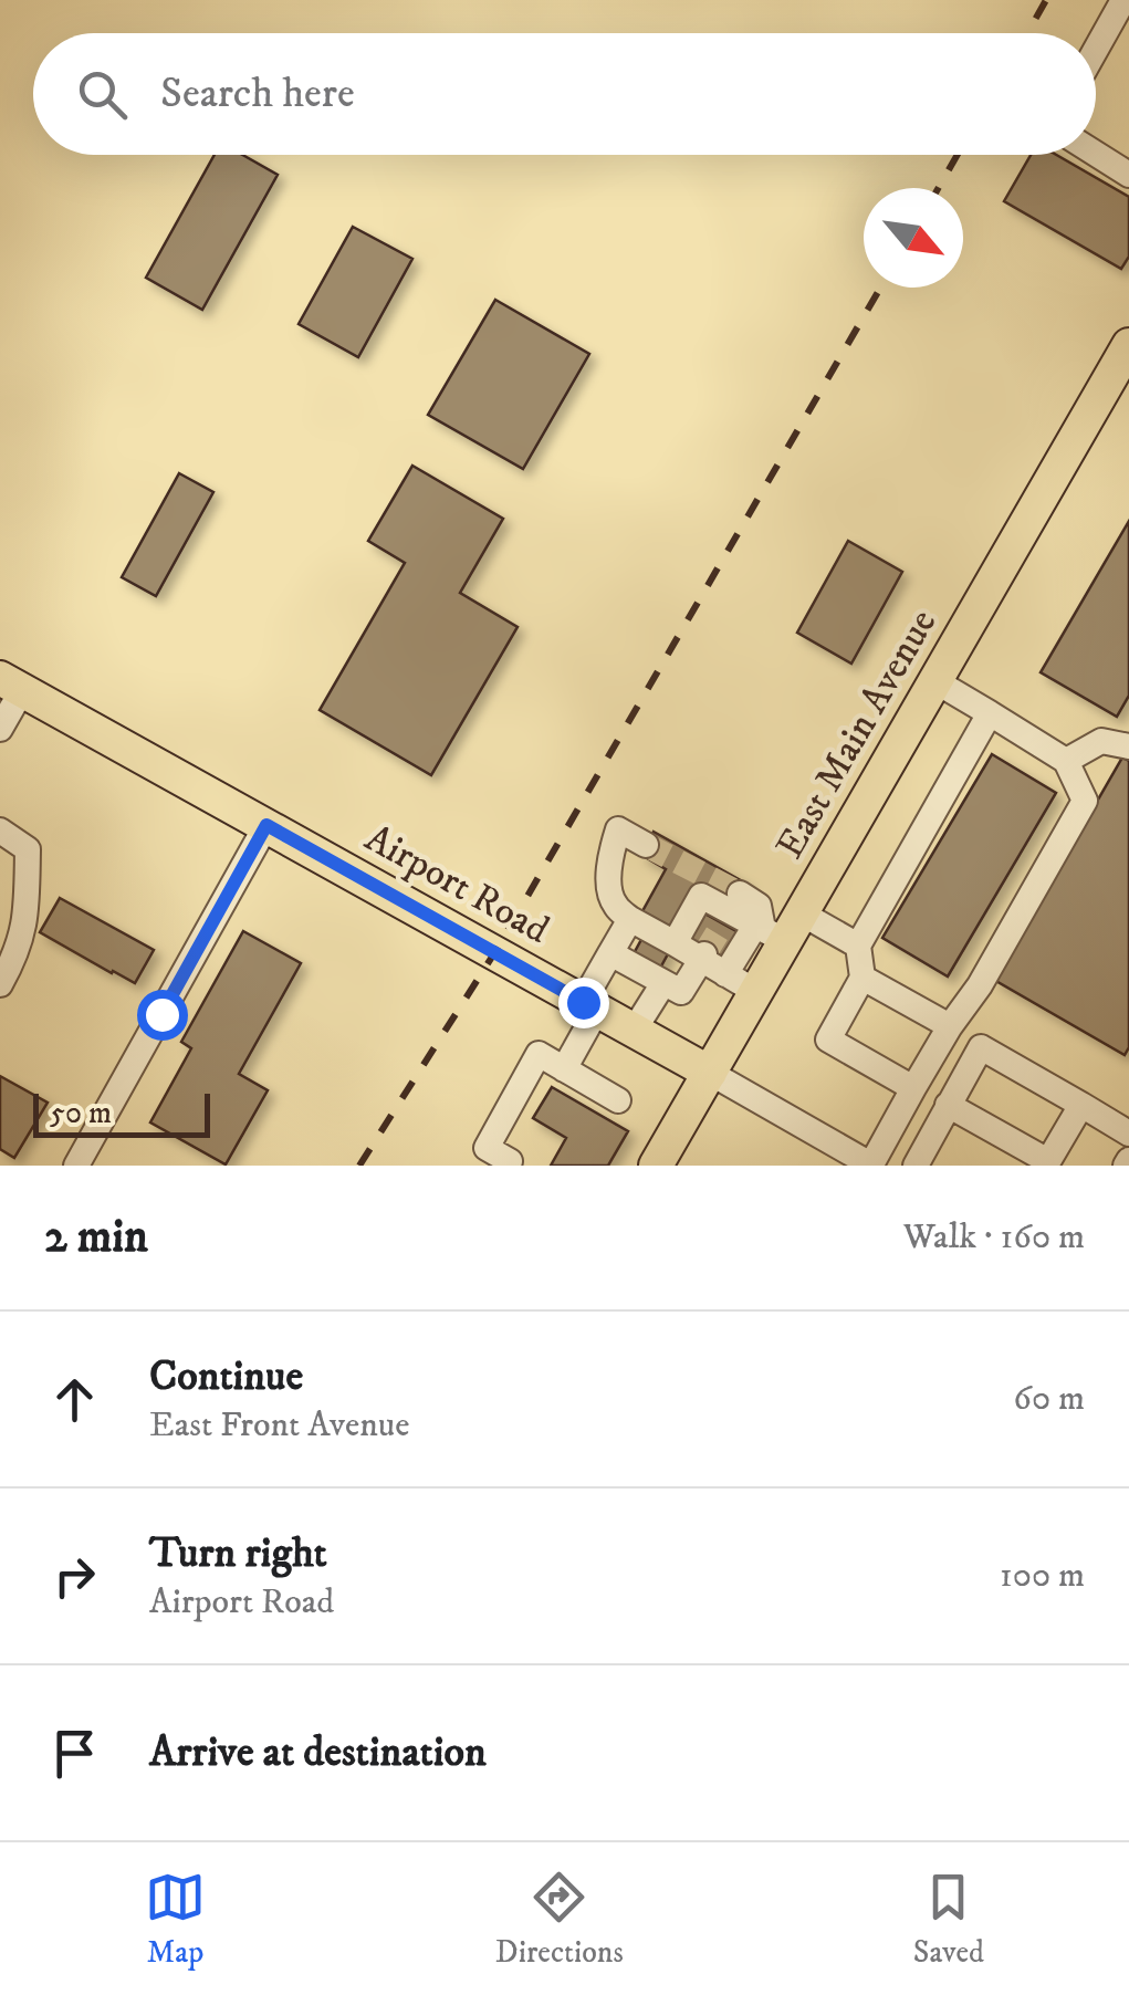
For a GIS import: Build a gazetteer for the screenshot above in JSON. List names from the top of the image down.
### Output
{
  "streets": {
    "main road": ["East Main Avenue", "Airport Road"]
  },
  "crossings": [
    ["East Main Avenue", "Airport Road"]
  ],
  "scale_bar": "50 m",
  "north": "bottom right",
  "page": {
    "search": "Search here",
    "scale": "50 m",
    "heading": ["2 min", "Walk · 160 m"],
    "list": [
      ["Continue", "East Front Avenue", "60 m"],
      ["Turn right", "Airport Road", "100 m"],
      "Arrive at destination"
    ],
    "nav": ["Map", "Directions", "Saved"]
  }
}
